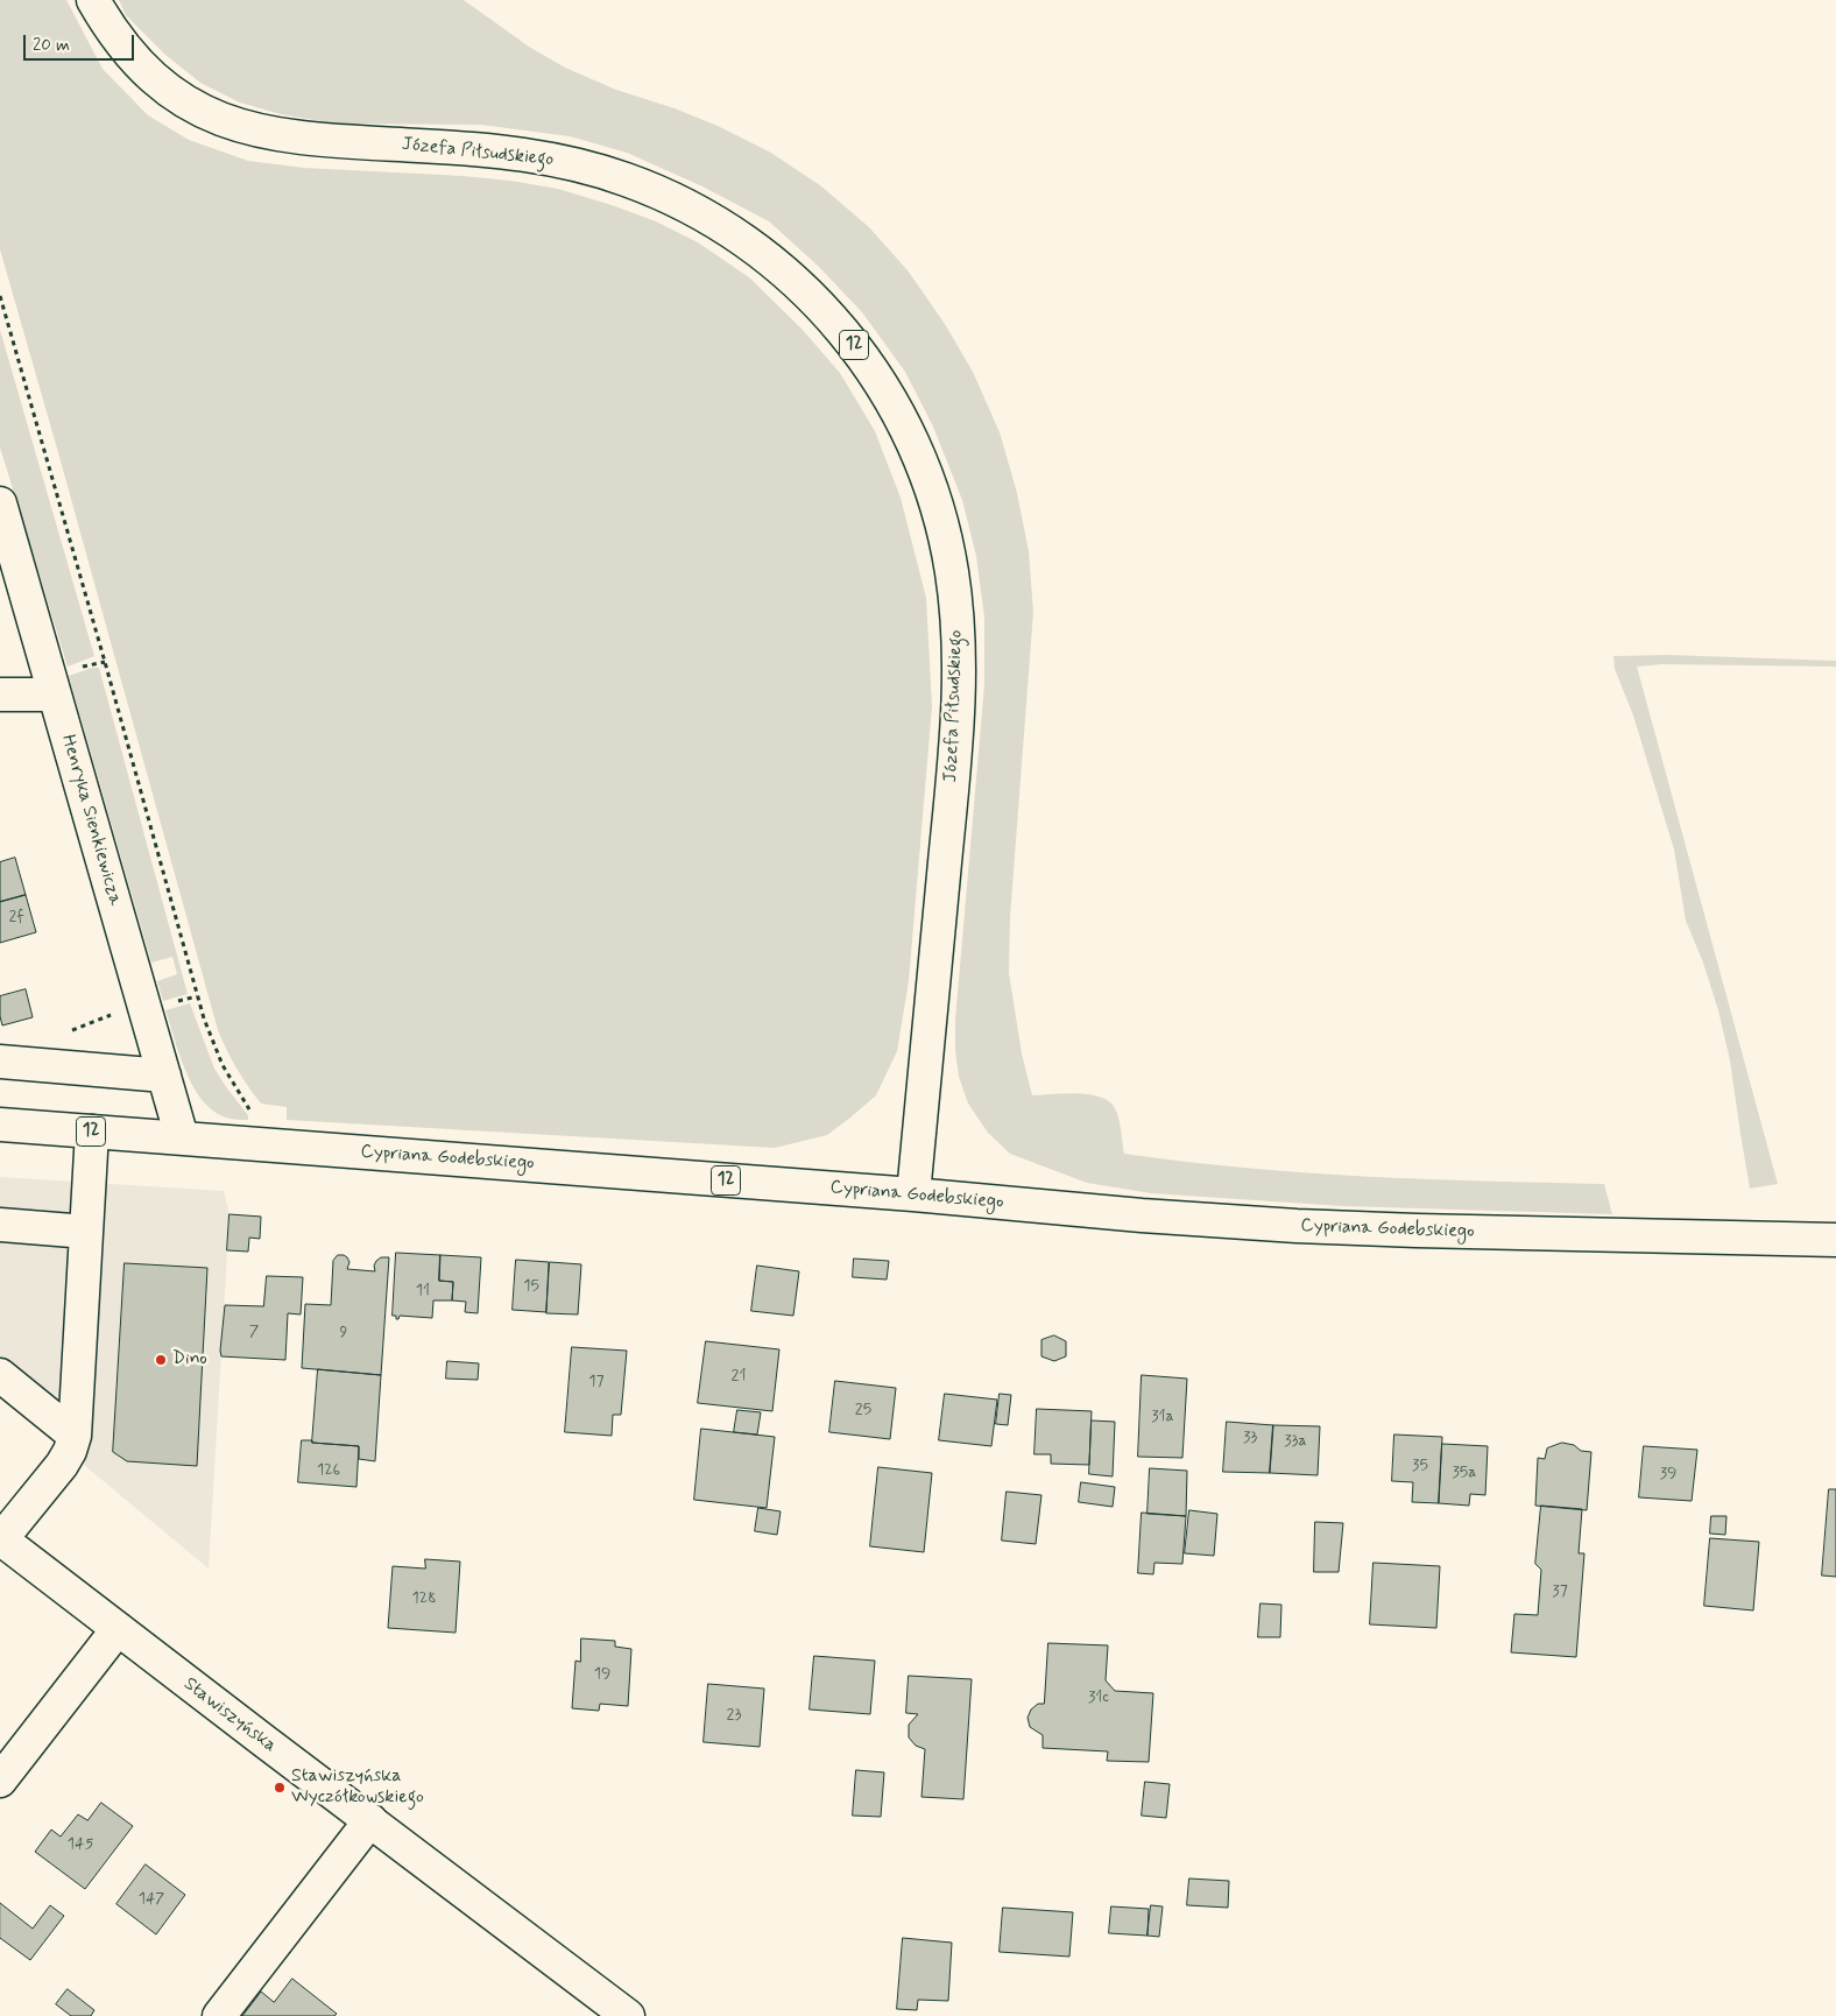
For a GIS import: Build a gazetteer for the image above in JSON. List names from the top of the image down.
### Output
{
  "streets": {
    "main road": [
      "Józefa Piłsudskiego",
      "12",
      "Henryka Sienkiewicza",
      "Cypriana Godebskiego",
      "Stawiszyńska"
    ]
  },
  "crossings": [
    ["Józefa Piłsudskiego", "Cypriana Godebskiego"],
    ["Henryka Sienkiewicza", "Cypriana Godebskiego"]
  ],
  "places": ["Dino", "Stawiszyńska Wyczółkowskiego"],
  "house_numbers": [
    "2f",
    "15",
    "11",
    "7",
    "9",
    "21",
    "17",
    "25",
    "31a",
    "33",
    "33a",
    "35",
    "126",
    "35a",
    "39",
    "37",
    "128",
    "19",
    "31c",
    "23",
    "145",
    "147"
  ],
  "scale_bar": "20 m"
}
